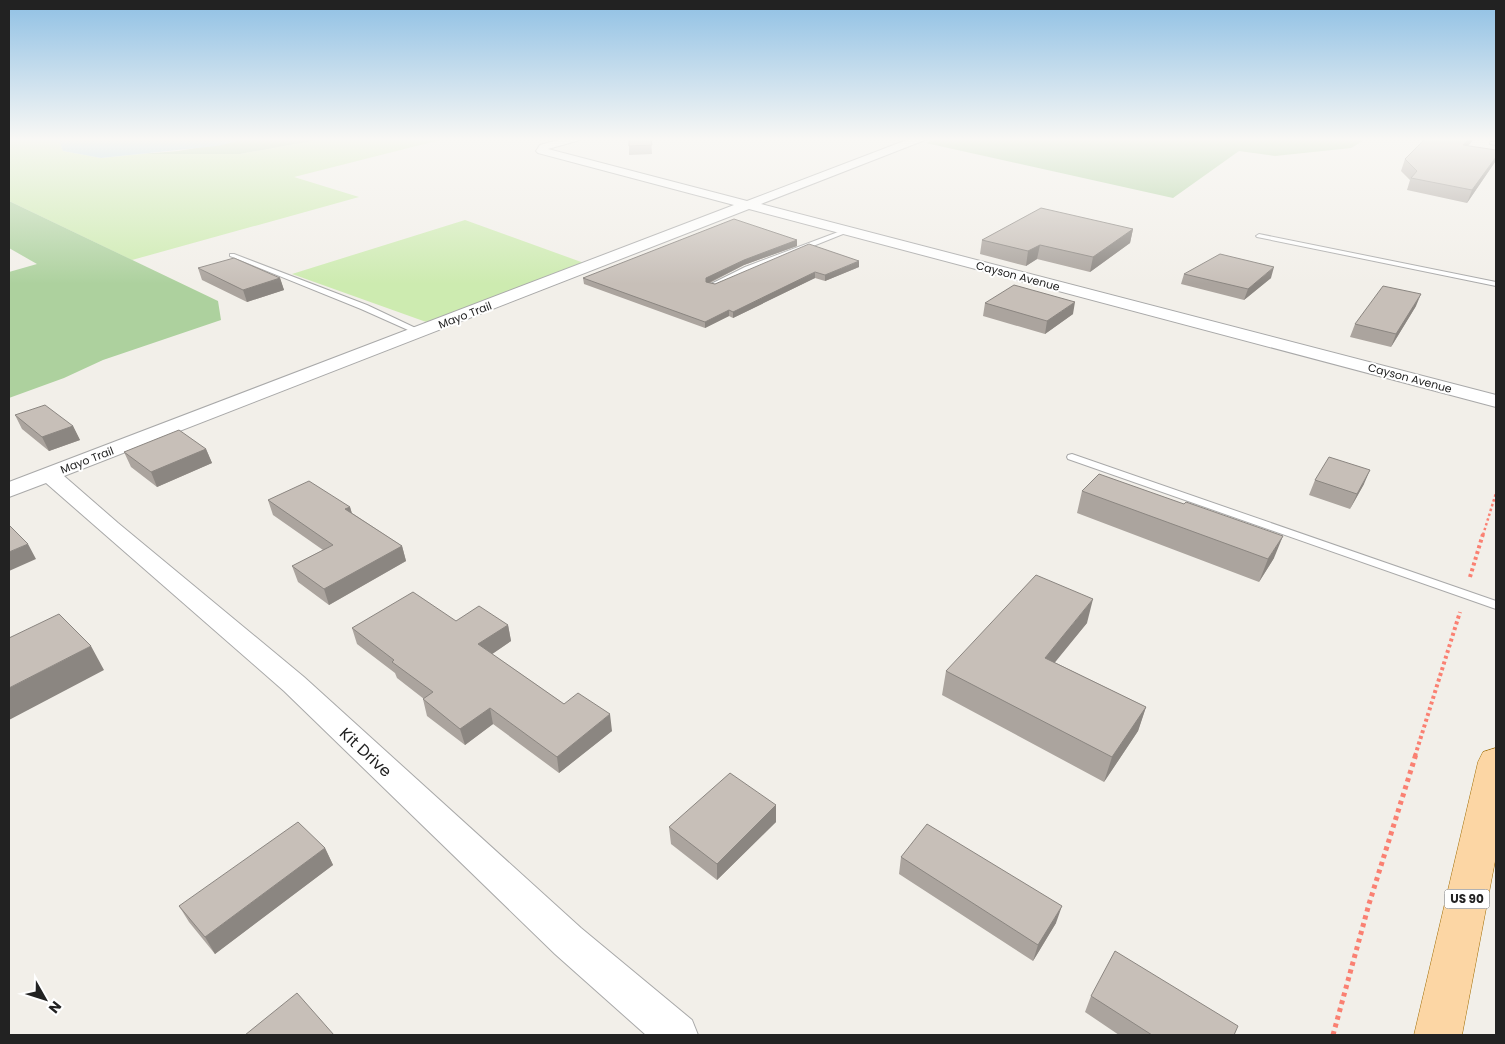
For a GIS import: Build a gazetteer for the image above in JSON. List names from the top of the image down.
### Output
{
  "streets": {
    "main road": ["US 90"],
    "street": ["Cayson Avenue", "Mayo Trail", "Kit Drive"]
  },
  "crossings": [
    ["Cayson Avenue", "Mayo Trail"],
    ["Mayo Trail", "Kit Drive"]
  ],
  "north": "bottom right"
}
